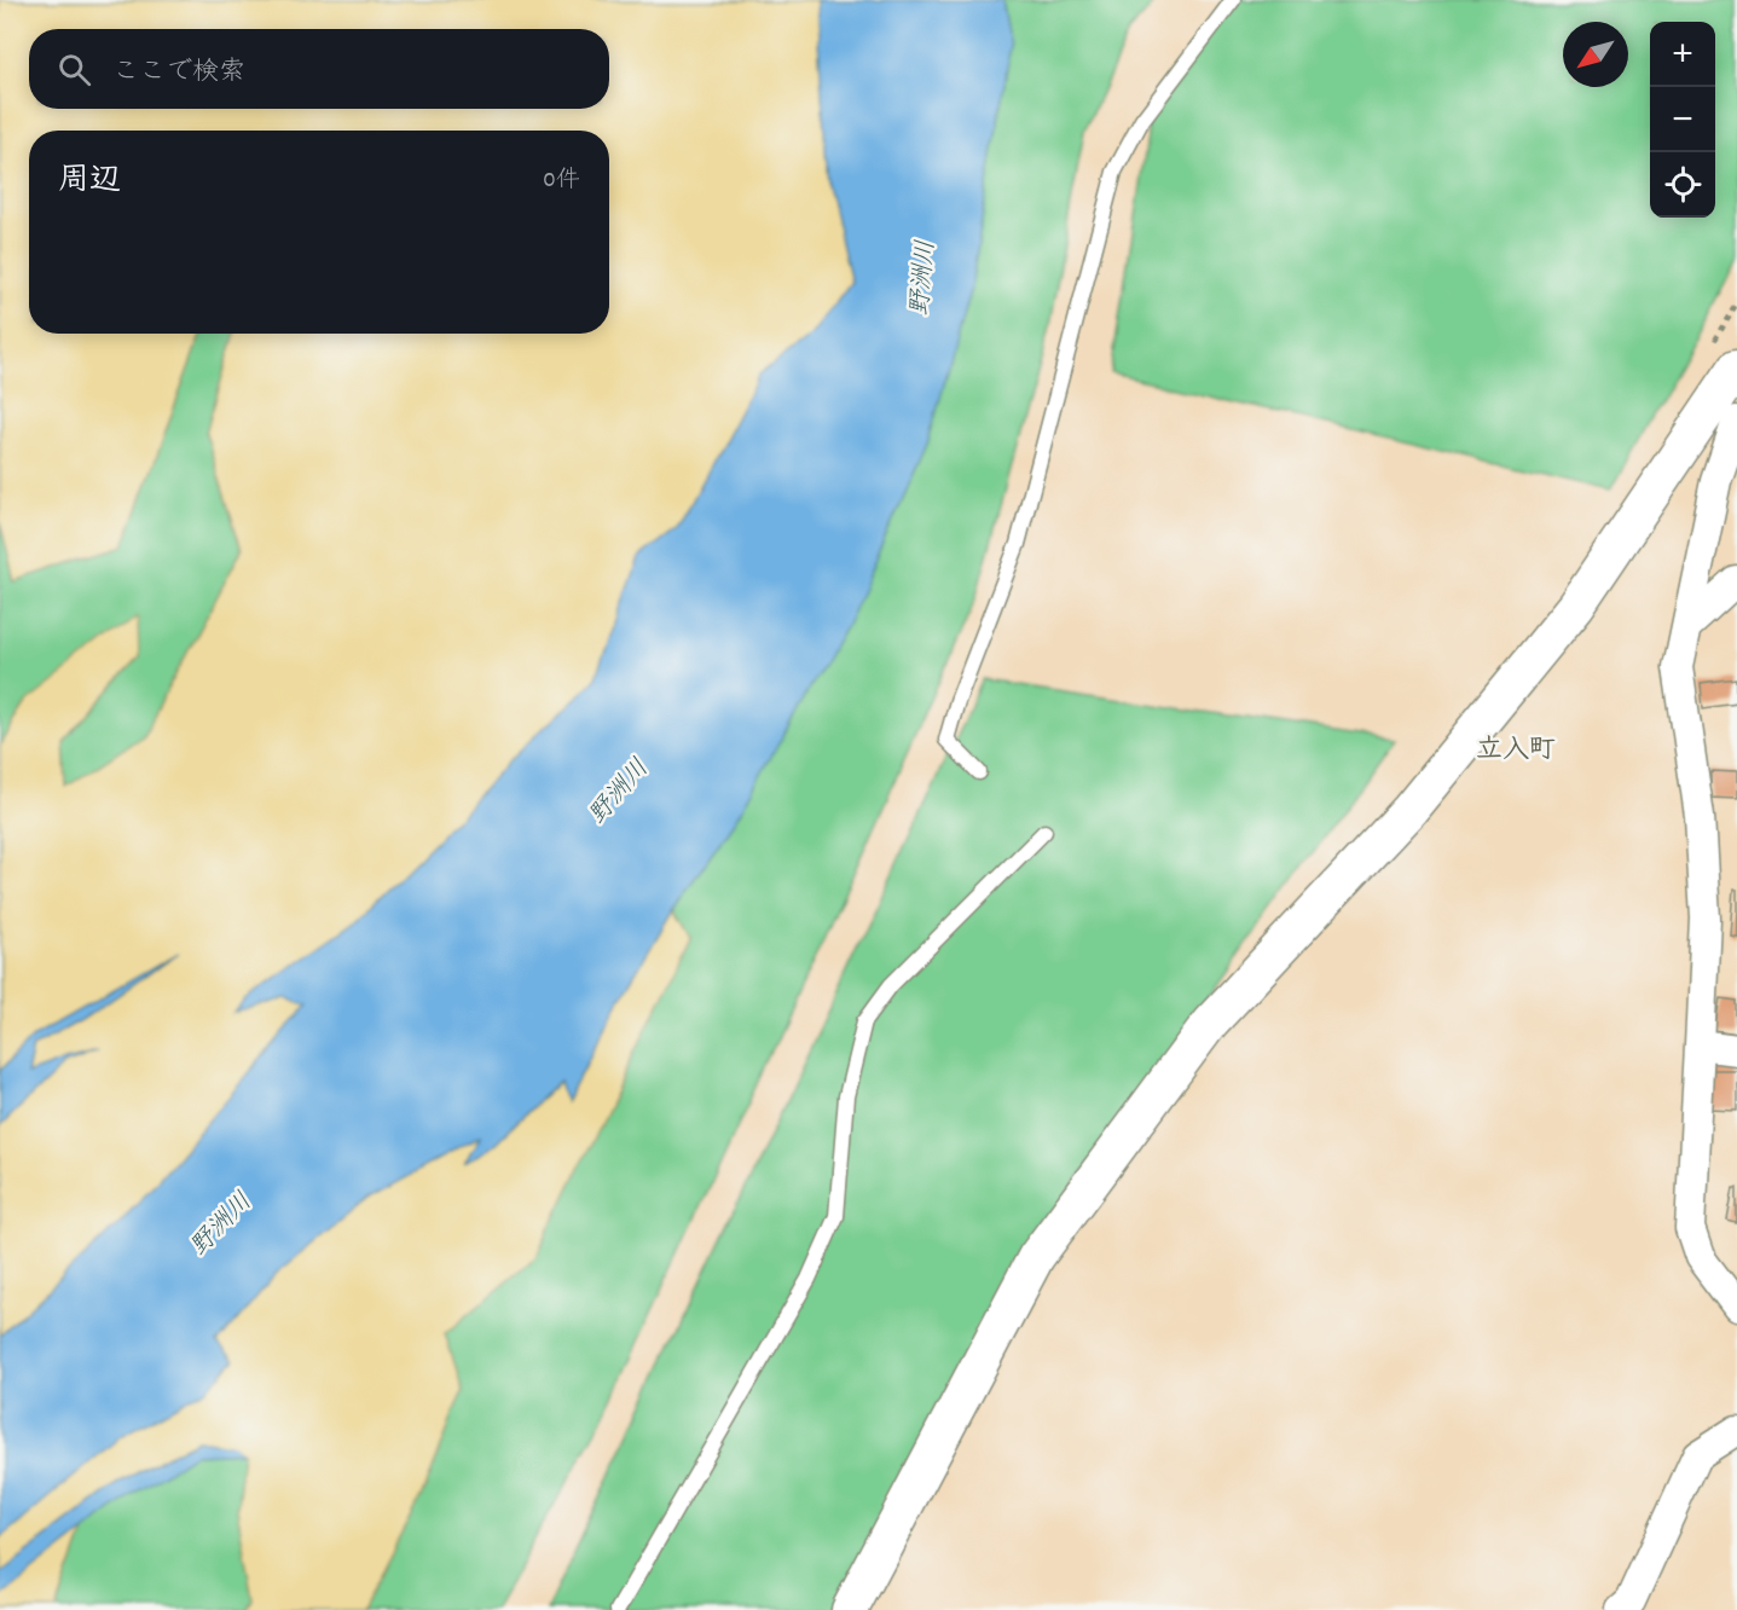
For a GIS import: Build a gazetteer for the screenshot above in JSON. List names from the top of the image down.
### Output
{
  "districts": ["立入町"],
  "water": ["野洲川"],
  "north": "bottom left",
  "page": {
    "map_buttons": ["+", "−"],
    "search": "ここで検索",
    "heading": ["周辺", "0件"]
  }
}
